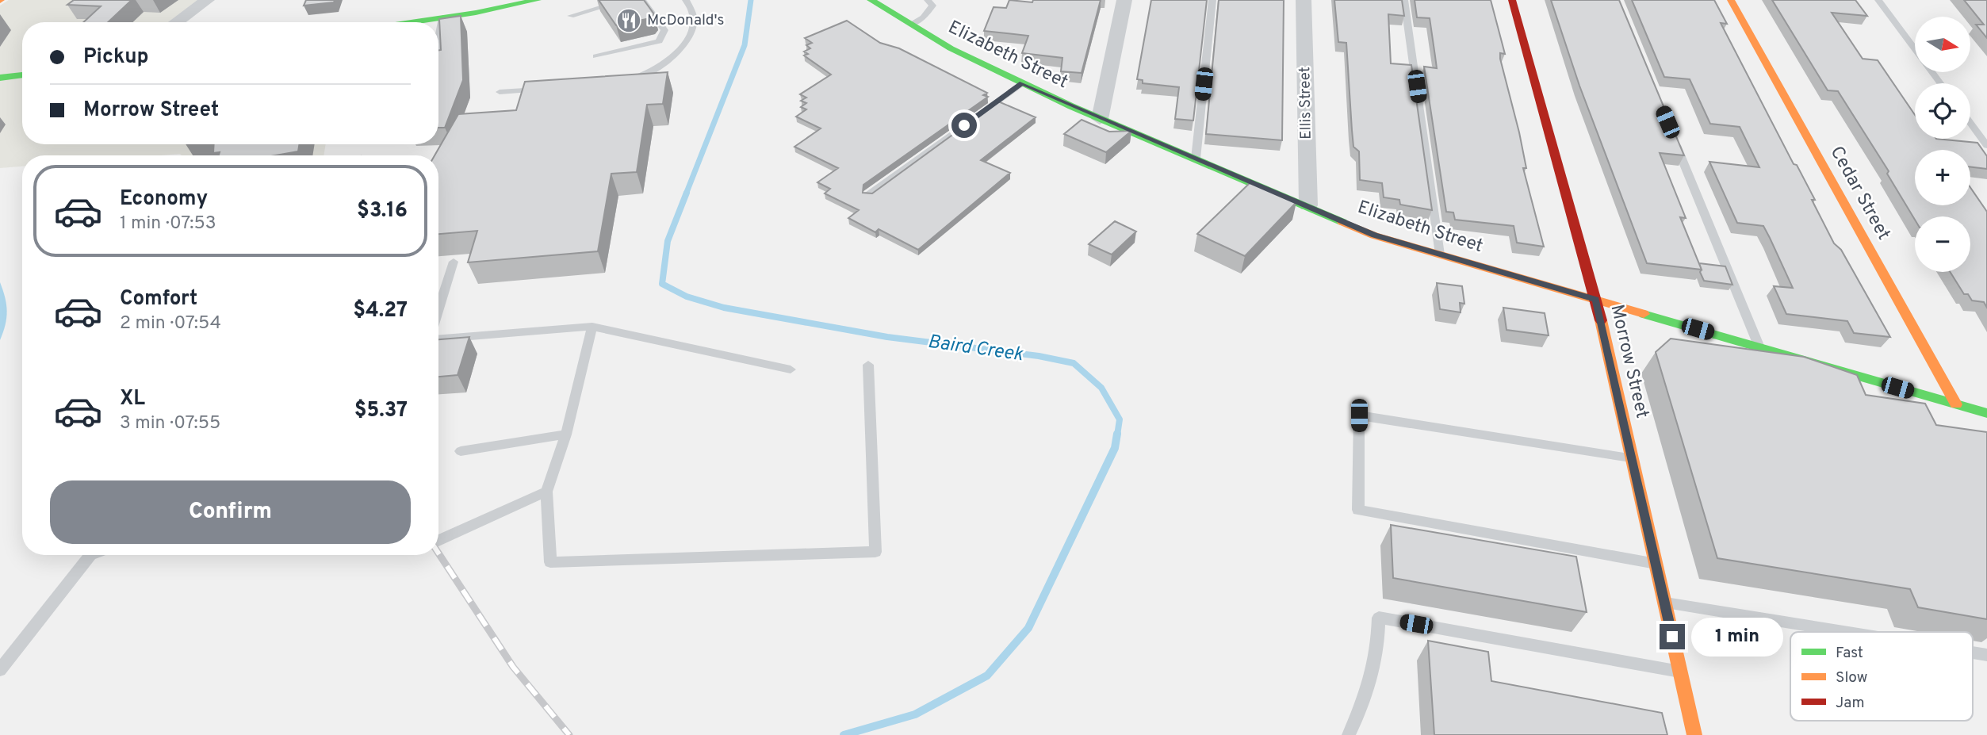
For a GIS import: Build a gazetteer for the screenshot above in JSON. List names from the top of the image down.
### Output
{
  "streets": {
    "street": [
      "Elizabeth Street",
      "Ellis Street",
      "Cedar Street",
      "Morrow Street"
    ]
  },
  "crossings": [
    ["Elizabeth Street", "Ellis Street"],
    ["Elizabeth Street", "Cedar Street"],
    ["Elizabeth Street", "Morrow Street"]
  ],
  "water": ["Baird Creek"],
  "places": {
    "restaurant": ["McDonald's"]
  },
  "legend": ["Fast", "Slow", "Jam"],
  "north": "right",
  "page": {
    "map_buttons": ["+", "−"],
    "banner": ["Pickup", "Morrow Street"],
    "list": [
      {
        "name": "Economy",
        "note": "1 min · 07:53",
        "value": "$3.16"
      },
      {
        "name": "Comfort",
        "note": "2 min · 07:54",
        "value": "$4.27"
      },
      {
        "name": "XL",
        "note": "3 min · 07:55",
        "value": "$5.37"
      }
    ],
    "buttons": "Confirm",
    "bubble": "1 min"
  }
}
